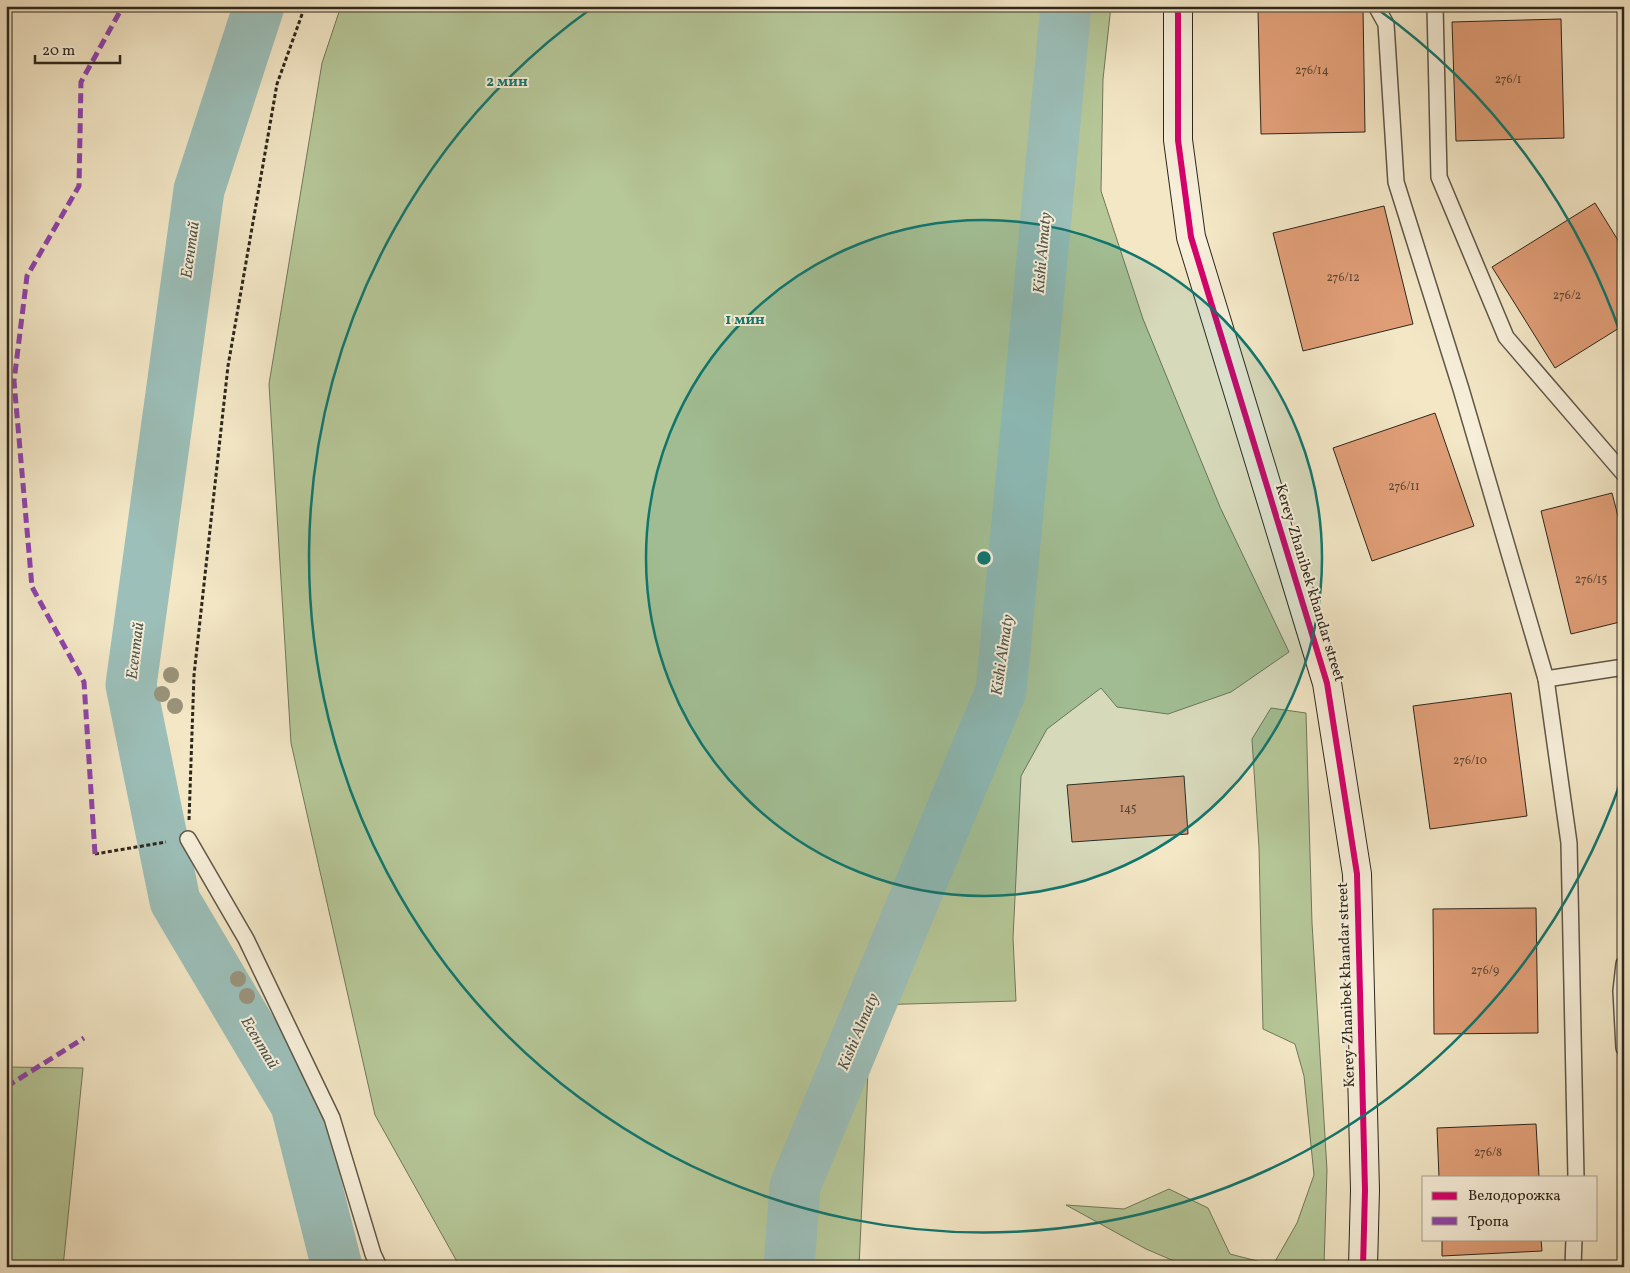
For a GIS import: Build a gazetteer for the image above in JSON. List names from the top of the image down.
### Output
{
  "streets": {
    "main road": ["Kerey-Zhanibek khandar street"]
  },
  "water": ["Есентай", "Kіshі Almaty"],
  "house_numbers": [
    "276/14",
    "276/1",
    "276/12",
    "276/2",
    "276/11",
    "276/15",
    "276/10",
    "145",
    "276/9",
    "276/8"
  ],
  "legend": ["Велодорожка", "Тропа"],
  "scale_bar": "20 m",
  "rings": ["2 мин", "1 мин"]
}
